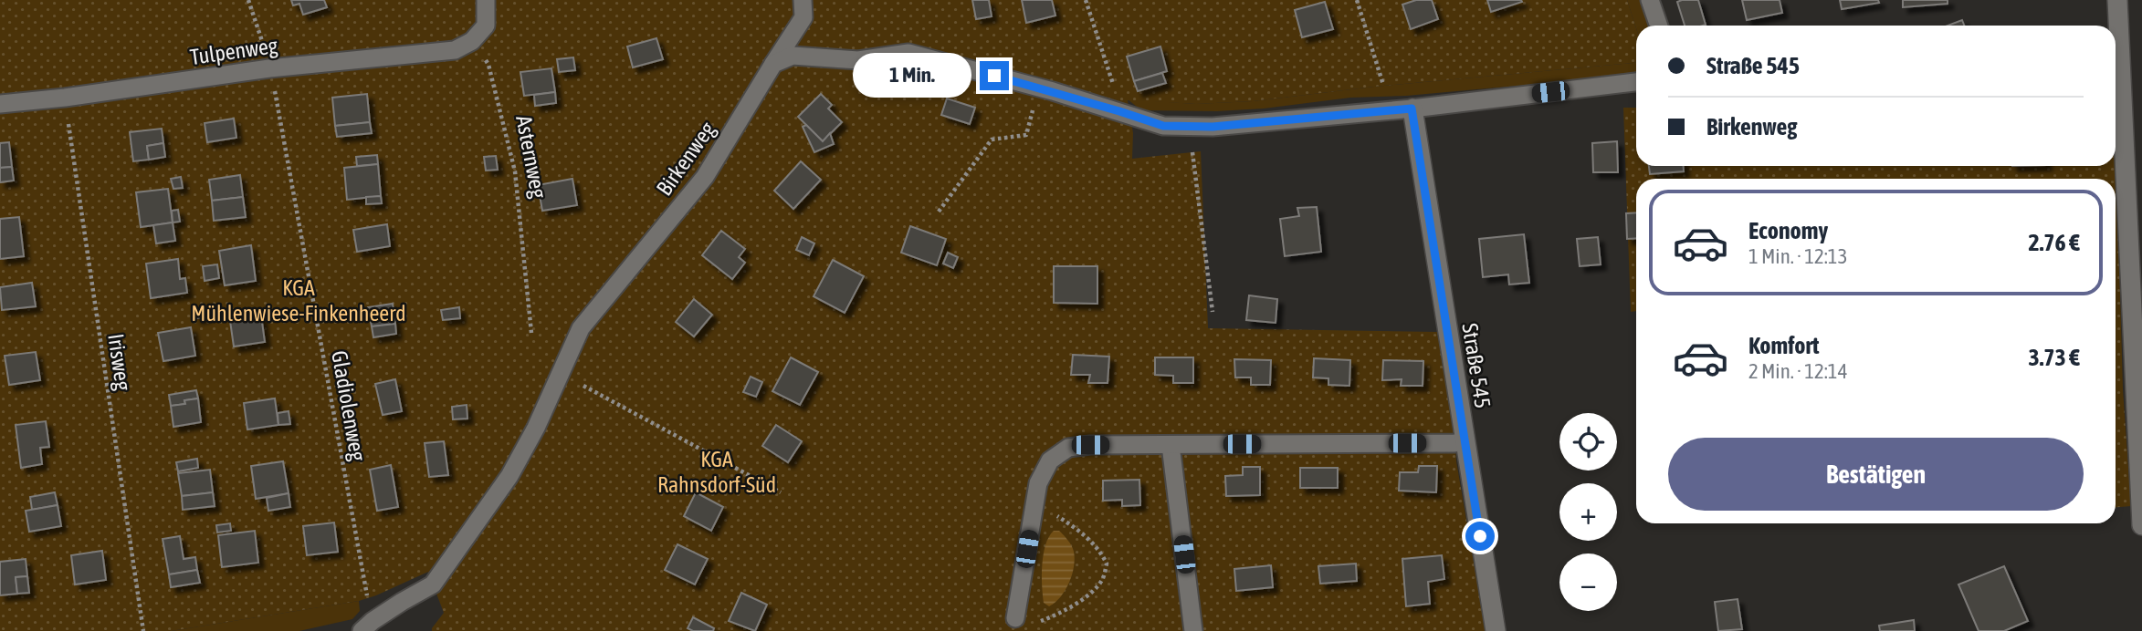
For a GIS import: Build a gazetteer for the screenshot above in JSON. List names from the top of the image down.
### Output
{
  "streets": {
    "street": ["Straße 545"],
    "lane": ["Tulpenweg", "Birkenweg"],
    "path": ["Asternweg", "Irisweg", "Gladiolenweg"]
  },
  "crossings": [
    ["Tulpenweg", "Asternweg"],
    ["Tulpenweg", "Irisweg"],
    ["Tulpenweg", "Gladiolenweg"]
  ],
  "parks": ["KGA Mühlenwiese-Finkenheerd", "KGA Rahnsdorf-Süd"],
  "page": {
    "banner": ["Straße 545", "Birkenweg"],
    "bubble": "1 Min.",
    "list": [
      {
        "name": "Economy",
        "note": "1 Min. · 12:13",
        "value": "2.76 €"
      },
      {
        "name": "Komfort",
        "note": "2 Min. · 12:14",
        "value": "3.73 €"
      }
    ],
    "map_buttons": ["+", "−"],
    "buttons": "Bestätigen"
  }
}
